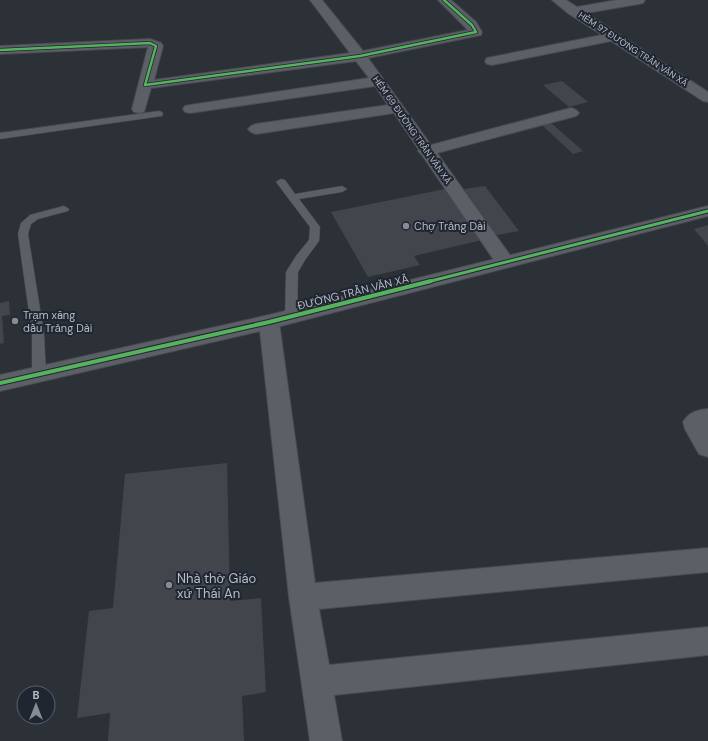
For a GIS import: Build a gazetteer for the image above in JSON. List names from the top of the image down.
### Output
{
  "streets": {
    "street": ["HẺM 97 ĐƯỜNG TRẦN VĂN XÃ", "HẺM 69 ĐƯỜNG TRẦN VĂN XÃ", "ĐƯỜNG TRẦN VĂN XÃ"]
  },
  "crossings": [
    ["HẺM 69 ĐƯỜNG TRẦN VĂN XÃ", "ĐƯỜNG TRẦN VĂN XÃ"]
  ],
  "places": ["Chợ Trảng Dài", "Trạm xăng dầu Trảng Dài", "Nhà thờ Giáo xứ Thái An"],
  "north": "top"
}
